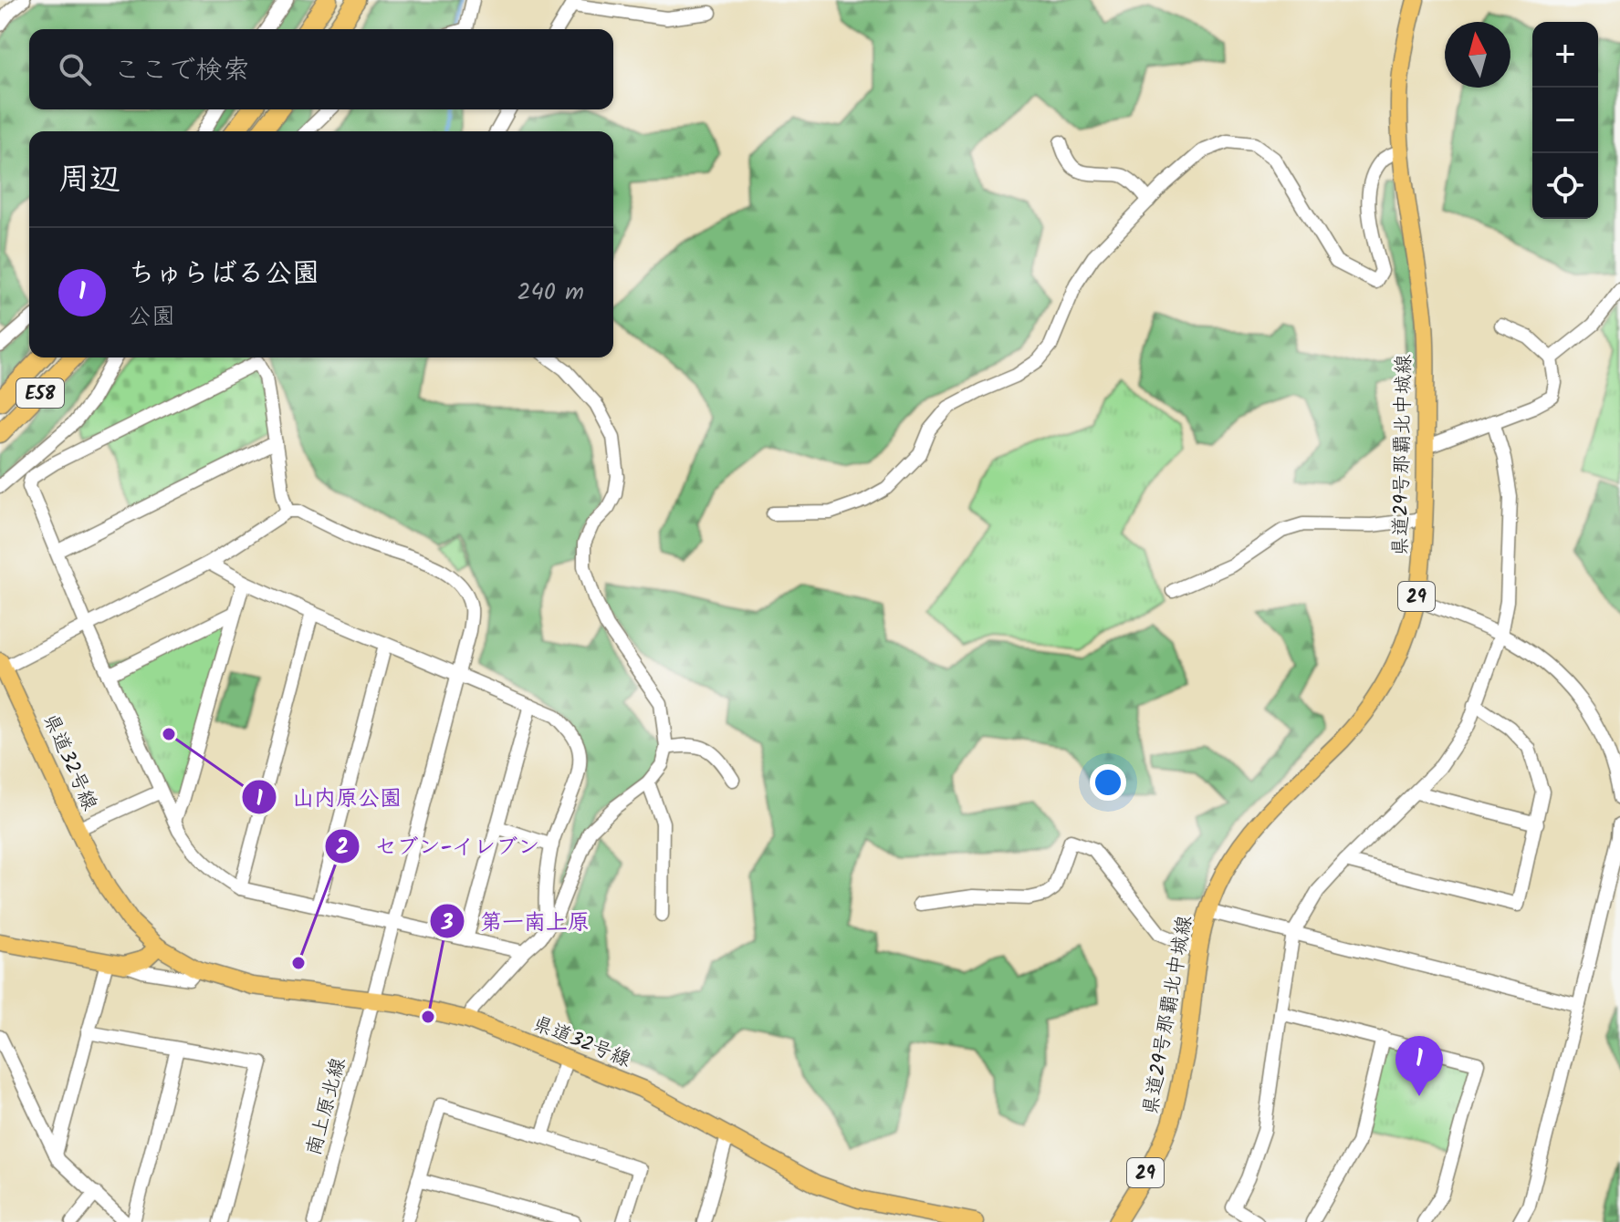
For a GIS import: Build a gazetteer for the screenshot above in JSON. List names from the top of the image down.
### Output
{
  "streets": {
    "highway": ["E58"],
    "main road": ["県道29号那覇北中城線", "29", "県道32号線"],
    "street": ["南上原北線"]
  },
  "crossings": [
    ["県道32号線", "南上原北線"]
  ],
  "places": ["山内原公園", "セブン-イレブン", "第一南上原"],
  "north": "top",
  "page": {
    "map_buttons": ["+", "−"],
    "search": "ここで検索",
    "heading": "周辺",
    "list": [
      {
        "mark": "1",
        "name": "ちゅらばる公園",
        "note": "公園",
        "value": "240 m"
      }
    ],
    "pins": "1"
  }
}
